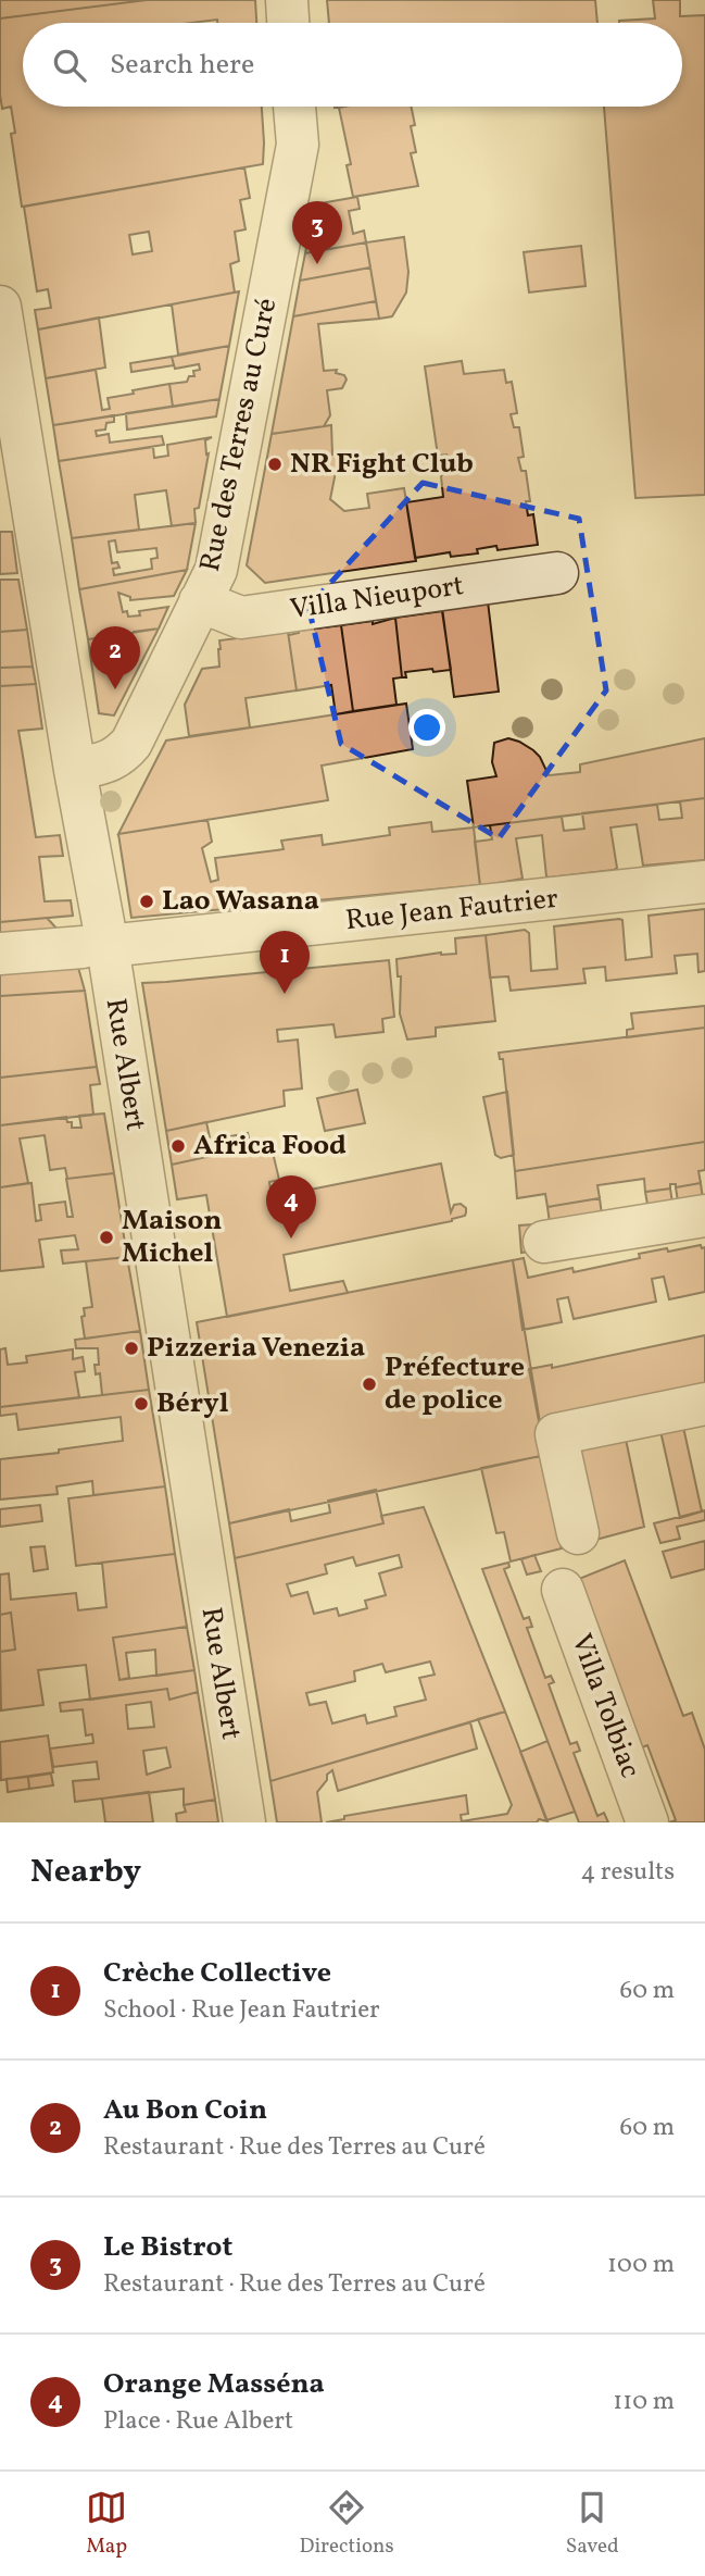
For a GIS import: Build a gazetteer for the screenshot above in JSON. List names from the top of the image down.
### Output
{
  "streets": {
    "street": [
      "Rue des Terres au Curé",
      "Villa Nieuport",
      "Rue Jean Fautrier",
      "Rue Albert",
      "Villa Tolbiac"
    ]
  },
  "crossings": [
    ["Rue des Terres au Curé", "Villa Nieuport"],
    ["Rue des Terres au Curé", "Rue Albert"],
    ["Rue Jean Fautrier", "Rue Albert"]
  ],
  "places": [
    "NR Fight Club",
    "Lao Wasana",
    "Africa Food",
    "Maison Michel",
    "Pizzeria Venezia",
    "Préfecture de police",
    "Béryl"
  ],
  "page": {
    "search": "Search here",
    "pins": [
      "3",
      "2",
      "1",
      "4"
    ],
    "heading": ["Nearby", "4 results"],
    "list": [
      {
        "mark": "1",
        "name": "Crèche Collective",
        "note": "School · Rue Jean Fautrier",
        "value": "60 m"
      },
      {
        "mark": "2",
        "name": "Au Bon Coin",
        "note": "Restaurant · Rue des Terres au Curé",
        "value": "60 m"
      },
      {
        "mark": "3",
        "name": "Le Bistrot",
        "note": "Restaurant · Rue des Terres au Curé",
        "value": "100 m"
      },
      {
        "mark": "4",
        "name": "Orange Masséna",
        "note": "Place · Rue Albert",
        "value": "110 m"
      }
    ],
    "nav": ["Map", "Directions", "Saved"]
  }
}
